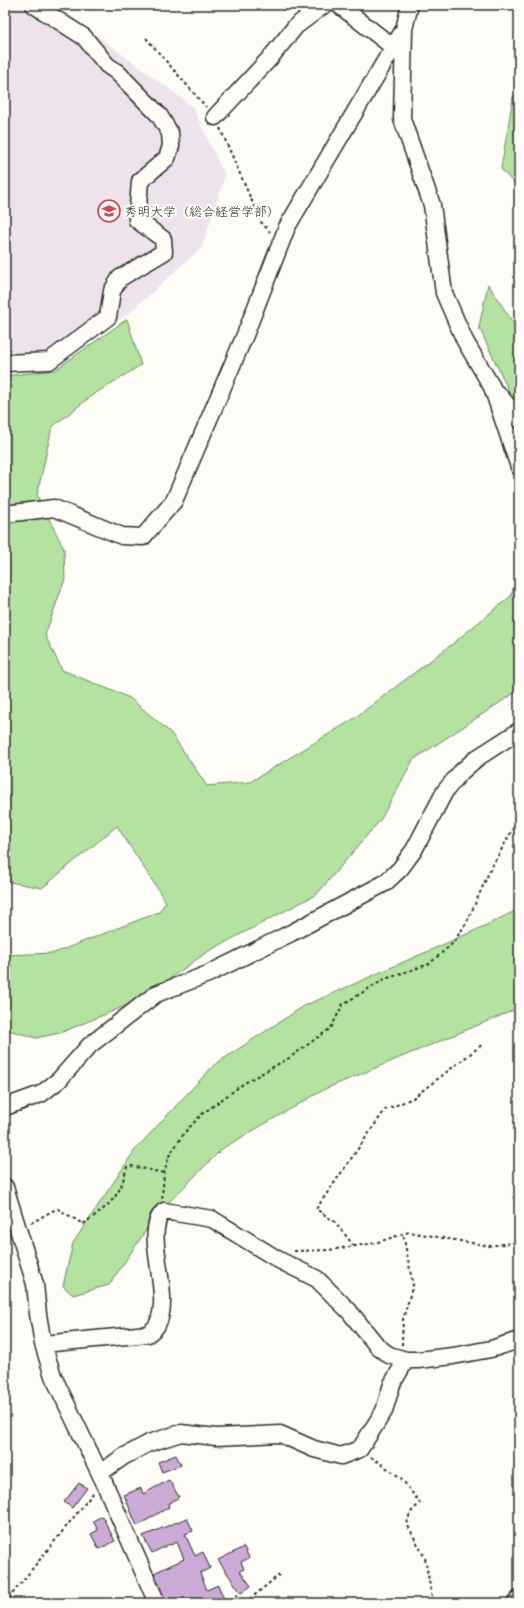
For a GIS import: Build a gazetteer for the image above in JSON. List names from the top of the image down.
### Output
{
  "places": {
    "school or university": ["秀明大学（総合経営学部）"]
  }
}
